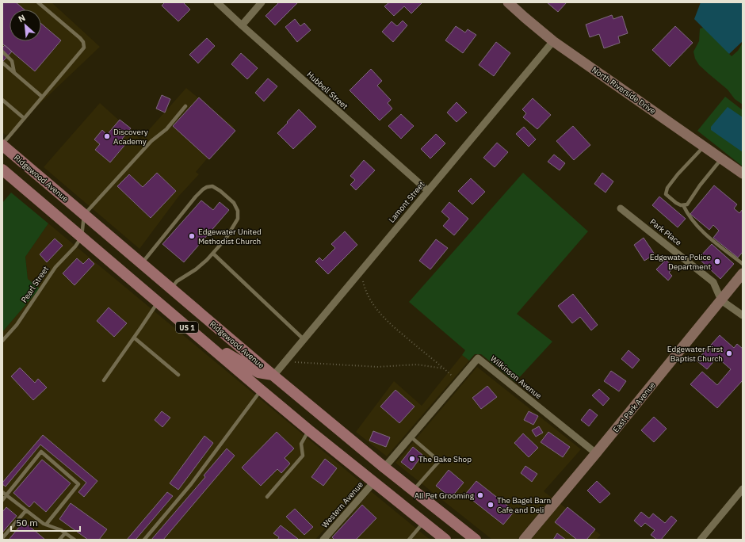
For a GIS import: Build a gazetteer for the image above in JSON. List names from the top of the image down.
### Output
{
  "streets": {
    "main road": ["Ridgewood Avenue", "US 1"],
    "street": [
      "Hubbell Street",
      "North Riverside Drive",
      "Lamont Street",
      "Park Place",
      "Wilkinson Avenue",
      "East Park Avenue",
      "Western Avenue"
    ],
    "lane": ["Pearl Street"]
  },
  "crossings": [
    ["Hubbell Street", "Lamont Street"],
    ["North Riverside Drive", "Lamont Street"],
    ["Ridgewood Avenue", "Lamont Street"],
    ["Ridgewood Avenue", "Wilkinson Avenue"],
    ["Park Place", "East Park Avenue"],
    ["Pearl Street", "US 1"],
    ["US 1", "Western Avenue"],
    ["Wilkinson Avenue", "East Park Avenue"]
  ],
  "places": [
    "Discovery Academy",
    "Edgewater United Methodist Church",
    "Edgewater Police Department",
    "Edgewater First Baptist Church",
    "The Bake Shop",
    "All Pet Grooming",
    "The Bagel Barn Cafe and Deli"
  ],
  "scale_bar": "50 m",
  "north": "top left"
}
